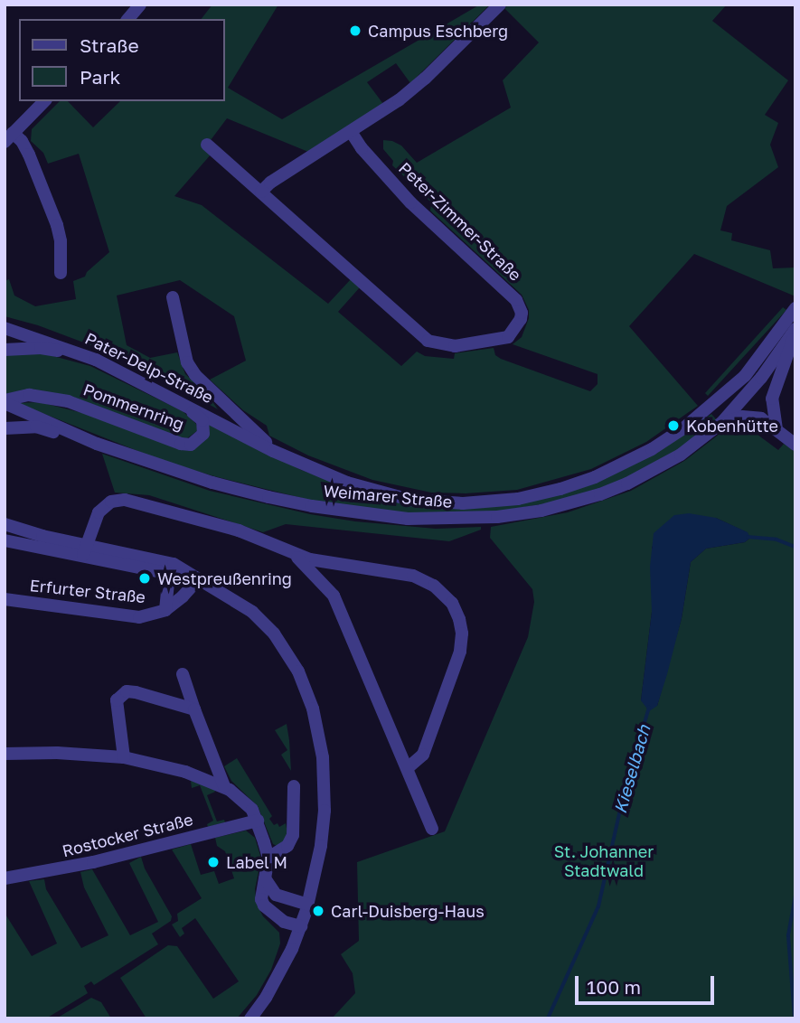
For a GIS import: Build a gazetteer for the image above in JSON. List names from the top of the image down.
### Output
{
  "streets": {
    "street": [
      "Peter-Zimmer-Straße",
      "Pater-Delp-Straße",
      "Pommernring",
      "Weimarer Straße",
      "Erfurter Straße",
      "Rostocker Straße"
    ]
  },
  "crossings": [
    ["Pater-Delp-Straße", "Pommernring"],
    ["Pater-Delp-Straße", "Weimarer Straße"],
    ["Pommernring", "Weimarer Straße"]
  ],
  "water": ["Kieselbach"],
  "parks": ["St. Johanner Stadtwald"],
  "places": [
    "Campus Eschberg",
    "Kobenhütte",
    "Westpreußenring",
    "Label M",
    "Carl-Duisberg-Haus"
  ],
  "legend": ["Straße", "Park"],
  "scale_bar": "100 m"
}
